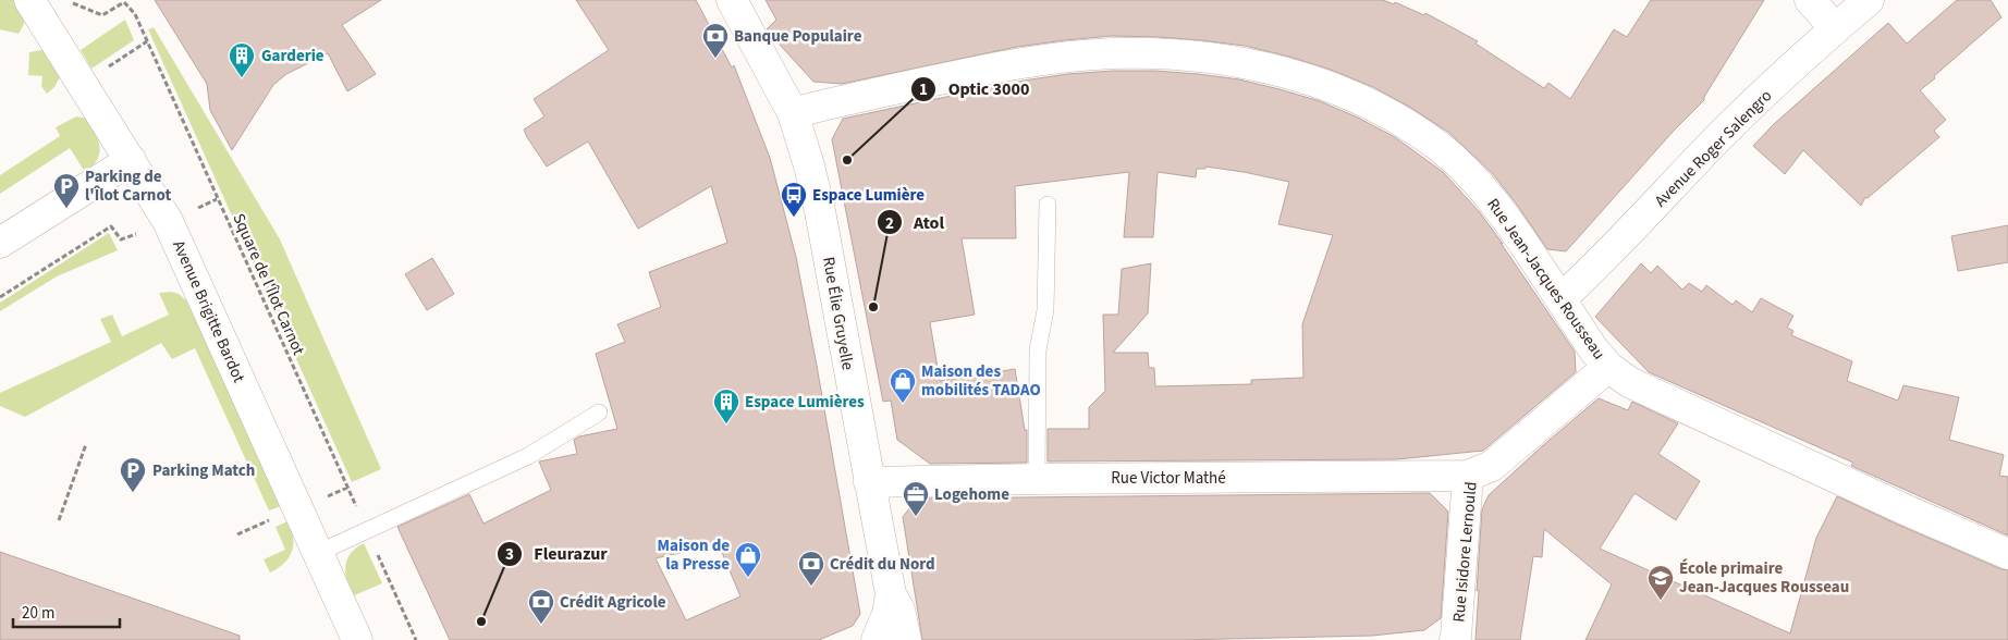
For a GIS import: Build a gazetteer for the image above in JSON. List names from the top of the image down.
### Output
{
  "streets": {
    "street": [
      "Avenue Roger Salengro",
      "Rue Jean-Jacques Rousseau",
      "Avenue Brigitte Bardot",
      "Rue Élie Gruyelle",
      "Rue Victor Mathé",
      "Rue Isidore Lernould"
    ],
    "path": ["Square de l'Îlot Carnot"]
  },
  "crossings": [
    ["Avenue Roger Salengro", "Rue Jean-Jacques Rousseau"],
    ["Rue Jean-Jacques Rousseau", "Rue Élie Gruyelle"],
    ["Rue Jean-Jacques Rousseau", "Rue Isidore Lernould"],
    ["Rue Élie Gruyelle", "Rue Victor Mathé"],
    ["Rue Victor Mathé", "Rue Isidore Lernould"]
  ],
  "places": {
    "bank": ["Banque Populaire", "Crédit du Nord", "Crédit Agricole"],
    "building": ["Garderie", "Espace Lumières"],
    "other": ["Optic 3000", "Atol", "Fleurazur"],
    "parking": ["Parking de l'Îlot Carnot", "Parking Match"],
    "bus stop": ["Espace Lumière"],
    "shop": ["Maison des mobilités TADAO", "Maison de la Presse"],
    "office": ["Logehome"],
    "school or university": ["École primaire Jean-Jacques Rousseau"]
  },
  "scale_bar": "20 m"
}
